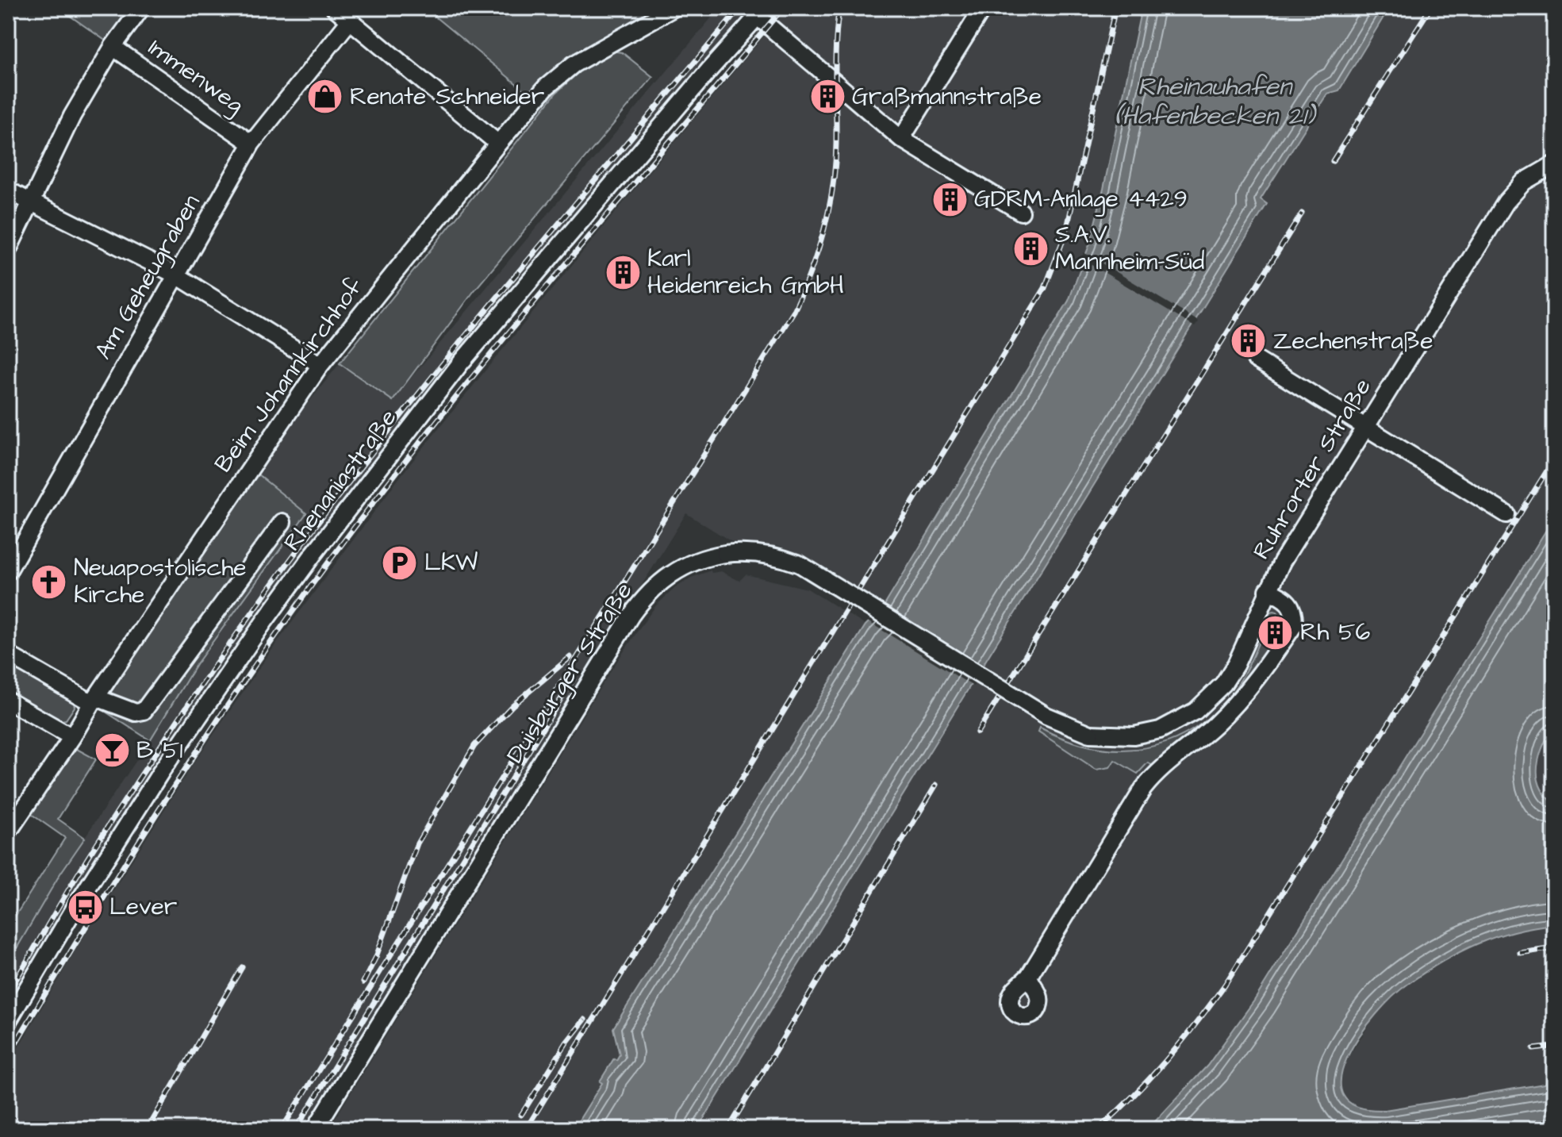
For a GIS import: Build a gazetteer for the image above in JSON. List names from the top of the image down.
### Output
{
  "streets": {
    "street": [
      "Immenweg",
      "Am Geheugraben",
      "Beim Johannkirchhof",
      "Ruhrorter Straße",
      "Rhenaniastraße",
      "Duisburger Straße"
    ]
  },
  "crossings": [
    ["Immenweg", "Am Geheugraben"],
    ["Ruhrorter Straße", "Duisburger Straße"]
  ],
  "water": ["Rheinauhafen (Hafenbecken 21)"],
  "places": {
    "shop": ["Renate Schneider"],
    "building": [
      "Graßmannstraße",
      "GDRM-Anlage 4429",
      "S.A.V. Mannheim-Süd",
      "Karl Heidenreich GmbH",
      "Zechenstraße",
      "Rh 56"
    ],
    "parking": ["LKW"],
    "church": ["Neuapostolische Kirche"],
    "bar": ["B 51"],
    "bus stop": ["Lever"]
  }
}
